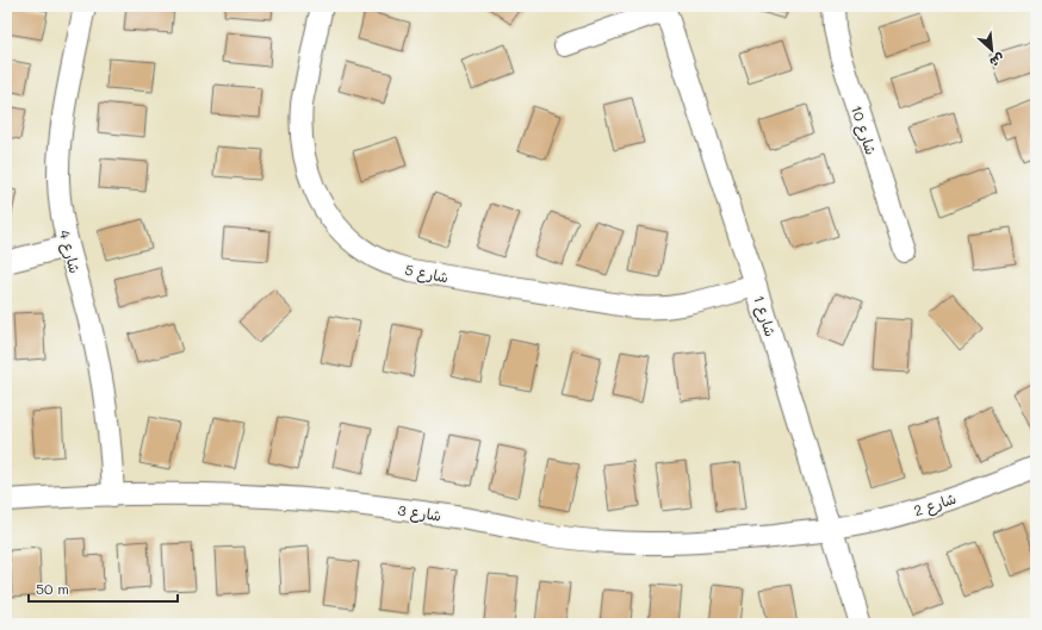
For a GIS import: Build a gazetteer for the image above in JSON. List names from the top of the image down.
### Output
{
  "streets": {
    "street": [
      "شارع 10",
      "شارع 4",
      "شارع 5",
      "شارع 1",
      "شارع 2",
      "شارع 3"
    ]
  },
  "crossings": [
    ["شارع 4", "شارع 3"],
    ["شارع 5", "شارع 1"],
    ["شارع 1", "شارع 2"],
    ["شارع 1", "شارع 3"],
    ["شارع 2", "شارع 3"]
  ],
  "scale_bar": "50 m",
  "north": "bottom right"
}
